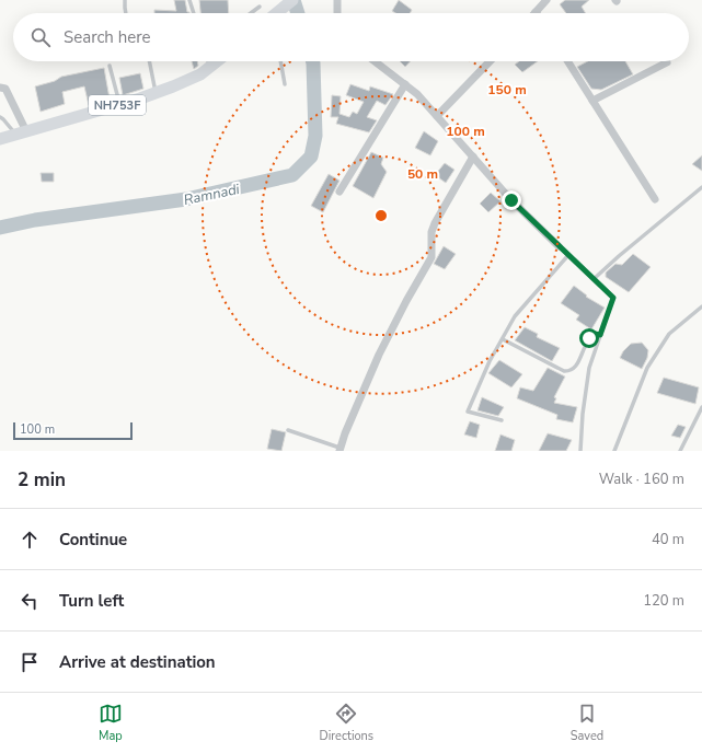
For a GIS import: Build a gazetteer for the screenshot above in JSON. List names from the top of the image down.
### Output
{
  "streets": {
    "main road": ["NH753F"]
  },
  "water": ["Ramnadi"],
  "scale_bar": "100 m",
  "page": {
    "search": "Search here",
    "scale": "100 m",
    "heading": ["2 min", "Walk · 160 m"],
    "list": [
      ["Continue", "40 m"],
      ["Turn left", "120 m"],
      "Arrive at destination"
    ],
    "nav": ["Map", "Directions", "Saved"]
  },
  "rings": ["150 m", "100 m", "50 m"]
}
